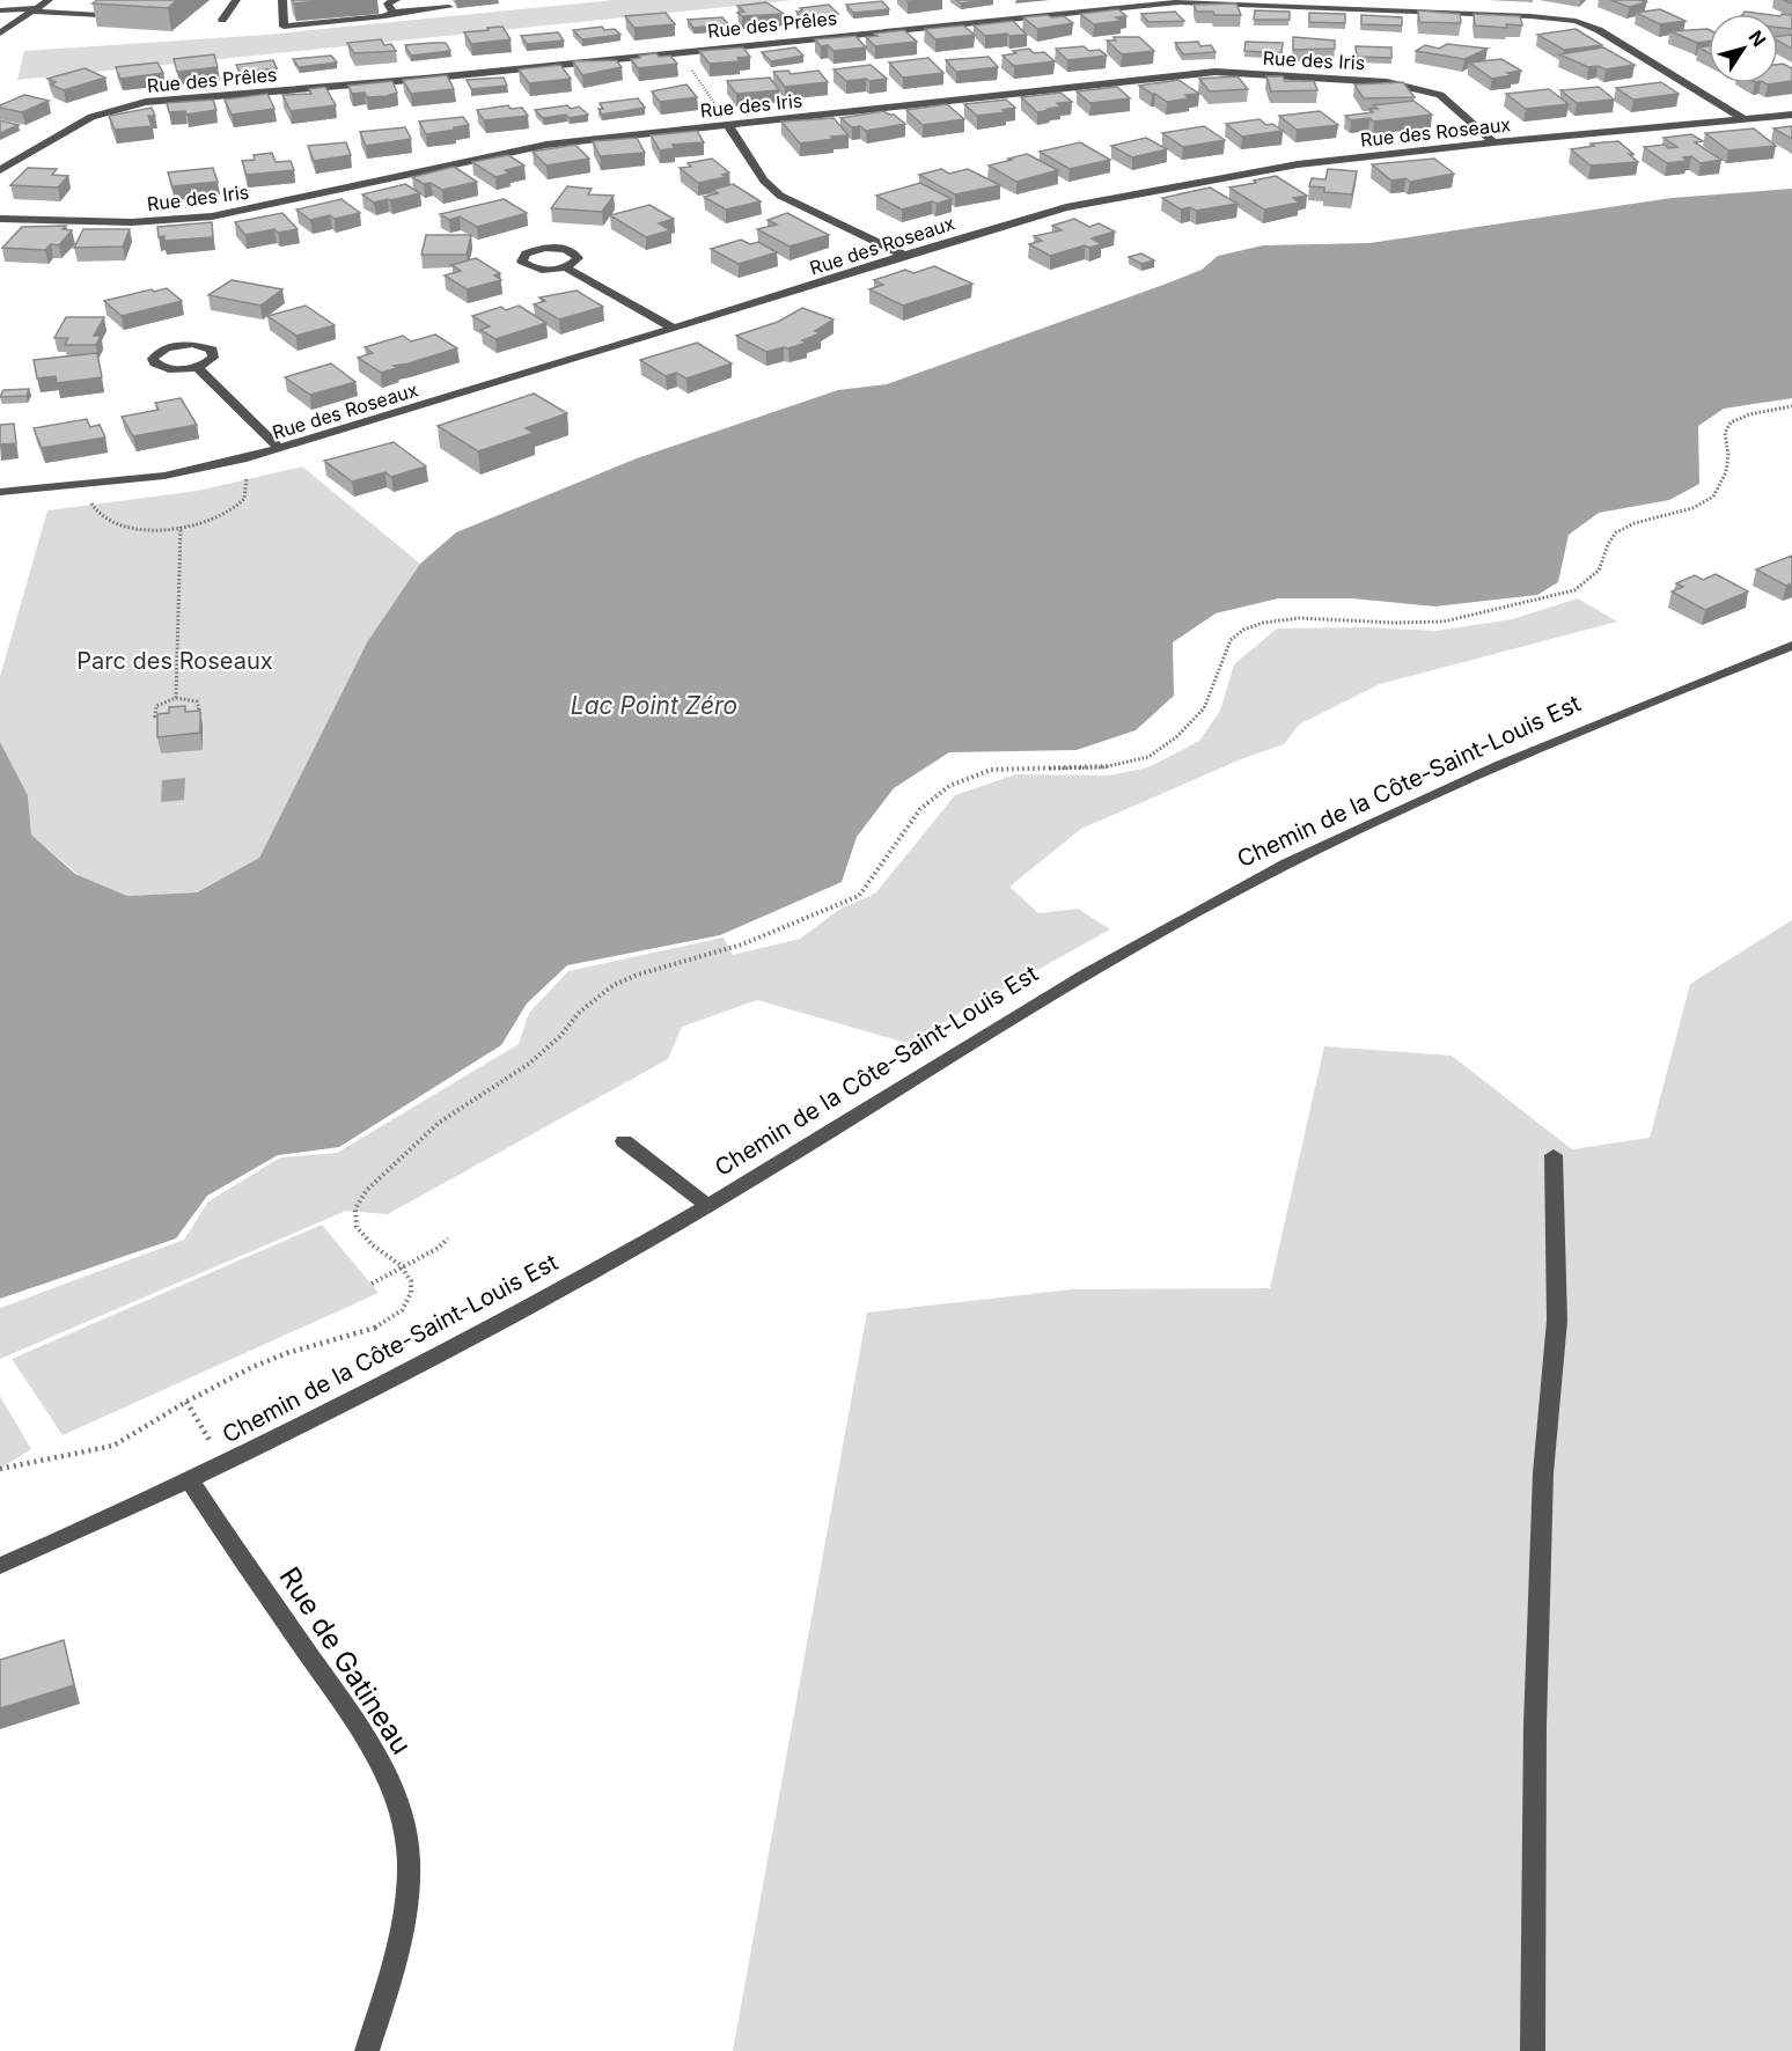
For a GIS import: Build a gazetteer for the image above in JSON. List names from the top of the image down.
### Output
{
  "streets": {
    "street": [
      "Rue des Prêles",
      "Rue des Iris",
      "Rue des Roseaux",
      "Chemin de la Côte-Saint-Louis Est",
      "Rue de Gatineau"
    ]
  },
  "crossings": [
    ["Rue des Prêles", "Rue des Roseaux"],
    ["Rue des Iris", "Rue des Roseaux"],
    ["Chemin de la Côte-Saint-Louis Est", "Rue de Gatineau"]
  ],
  "water": ["Lac Point Zéro"],
  "parks": ["Parc des Roseaux"],
  "north": "top right"
}
